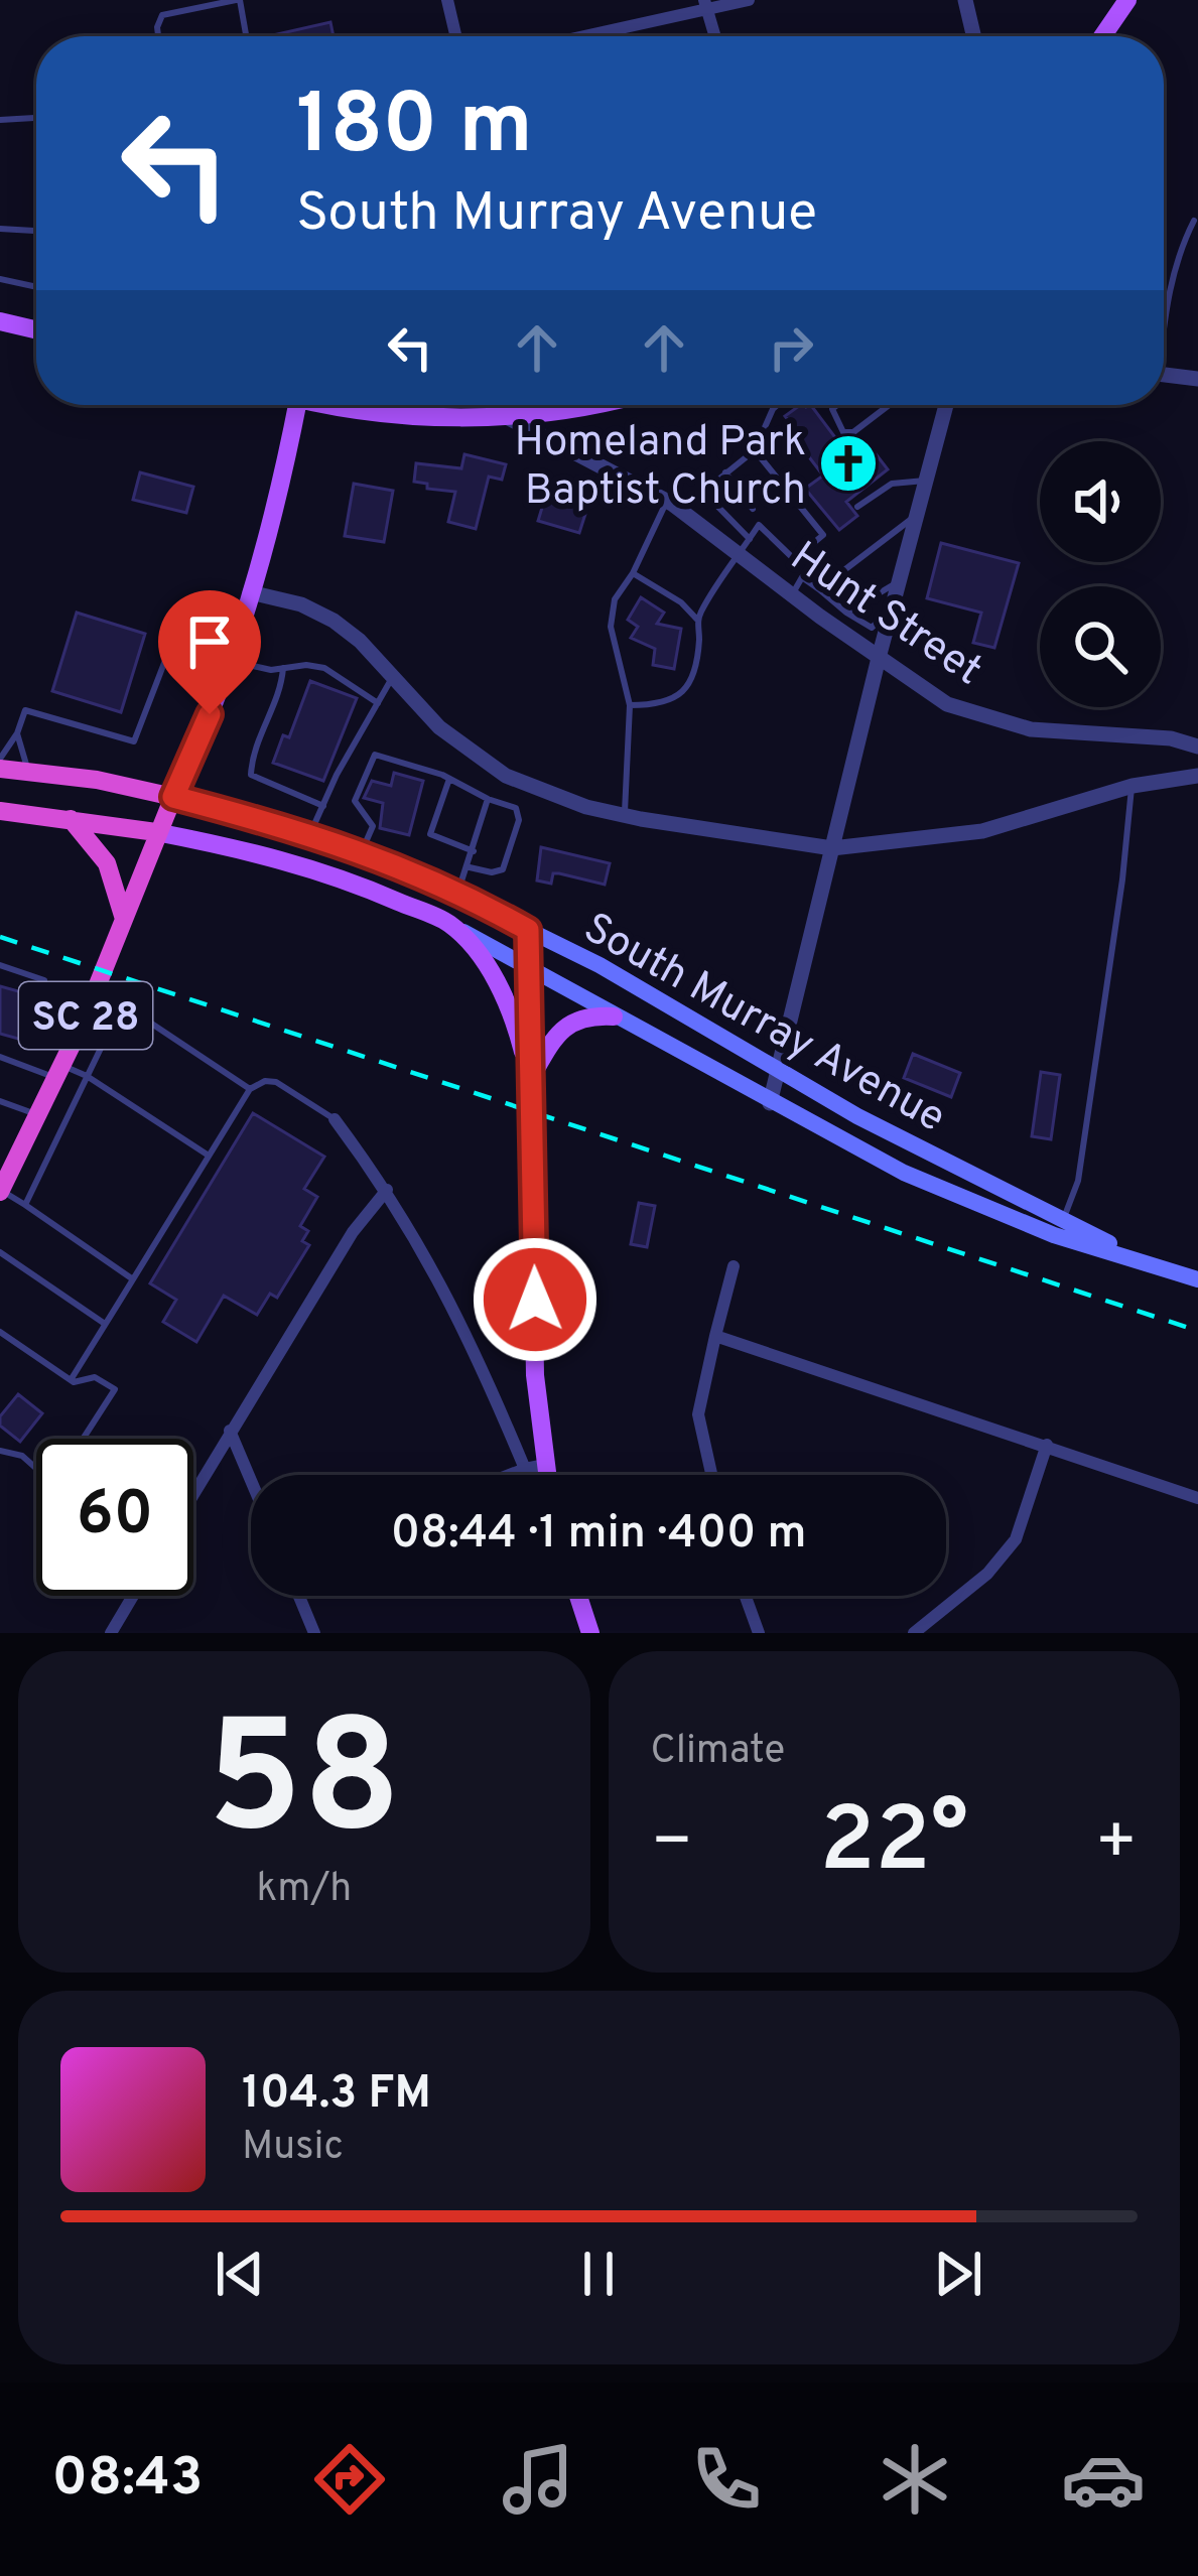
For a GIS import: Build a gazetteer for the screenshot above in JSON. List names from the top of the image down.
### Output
{
  "streets": {
    "highway": ["SC 28", "South Murray Avenue"],
    "street": ["Hunt Street"]
  },
  "crossings": [
    ["SC 28", "South Murray Avenue"]
  ],
  "places": {
    "church": ["Homeland Park Baptist Church"]
  },
  "page": {
    "turn": ["180 m", "South Murray Avenue"],
    "limit": "60",
    "trip": "08:44 · 1 min · 400 m",
    "tile": [
      ["58", "km/h"],
      "Climate"
    ],
    "heat": ["−", "22°", "+"],
    "song": ["104.3 FM", "Music"],
    "tabs": "08:43"
  }
}
